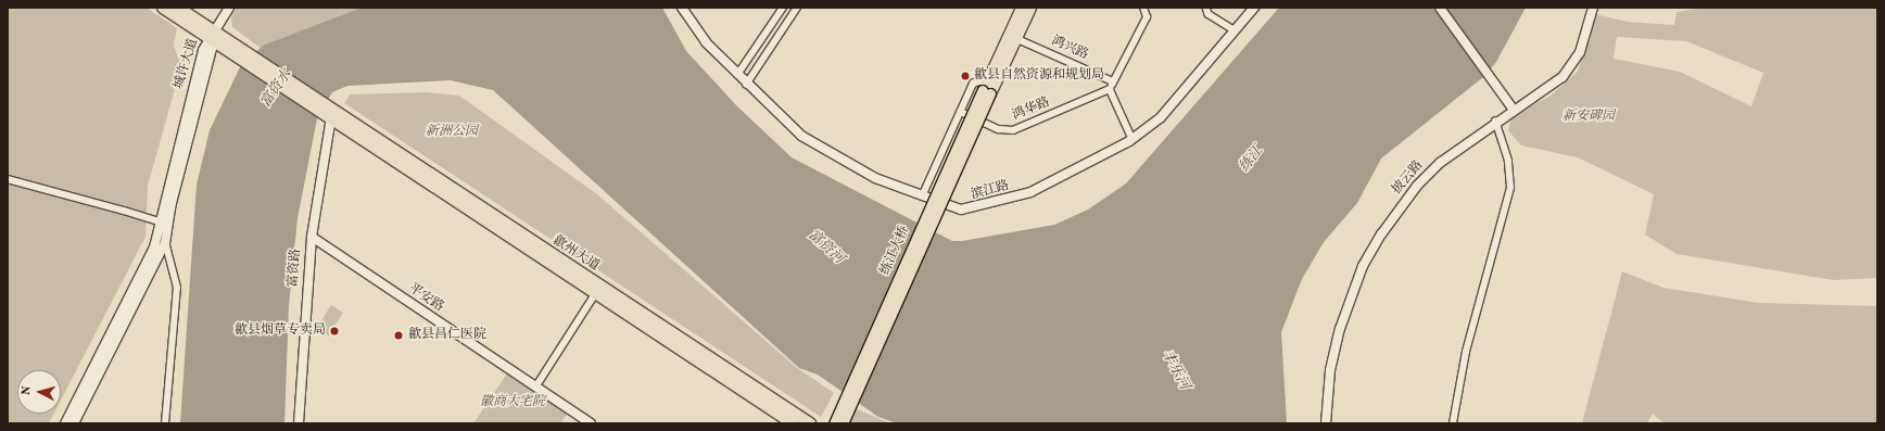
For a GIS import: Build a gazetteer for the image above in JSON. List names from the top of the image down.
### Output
{
  "streets": {
    "highway": ["歙州大道"],
    "main road": ["练江大桥"],
    "street": [
      "鸿兴路",
      "城许大道",
      "鸿华路",
      "披云路",
      "滨江路",
      "富资路",
      "平安路"
    ]
  },
  "crossings": [
    ["歙州大道", "富资路"],
    ["富资路", "平安路"]
  ],
  "water": [
    "富资水",
    "练江",
    "富资河",
    "丰乐河"
  ],
  "parks": ["新安碑园", "新洲公园", "徽商大宅院"],
  "places": ["歙县自然资源和规划局", "歙县烟草专卖局", "歙县昌仁医院"],
  "north": "left"
}
